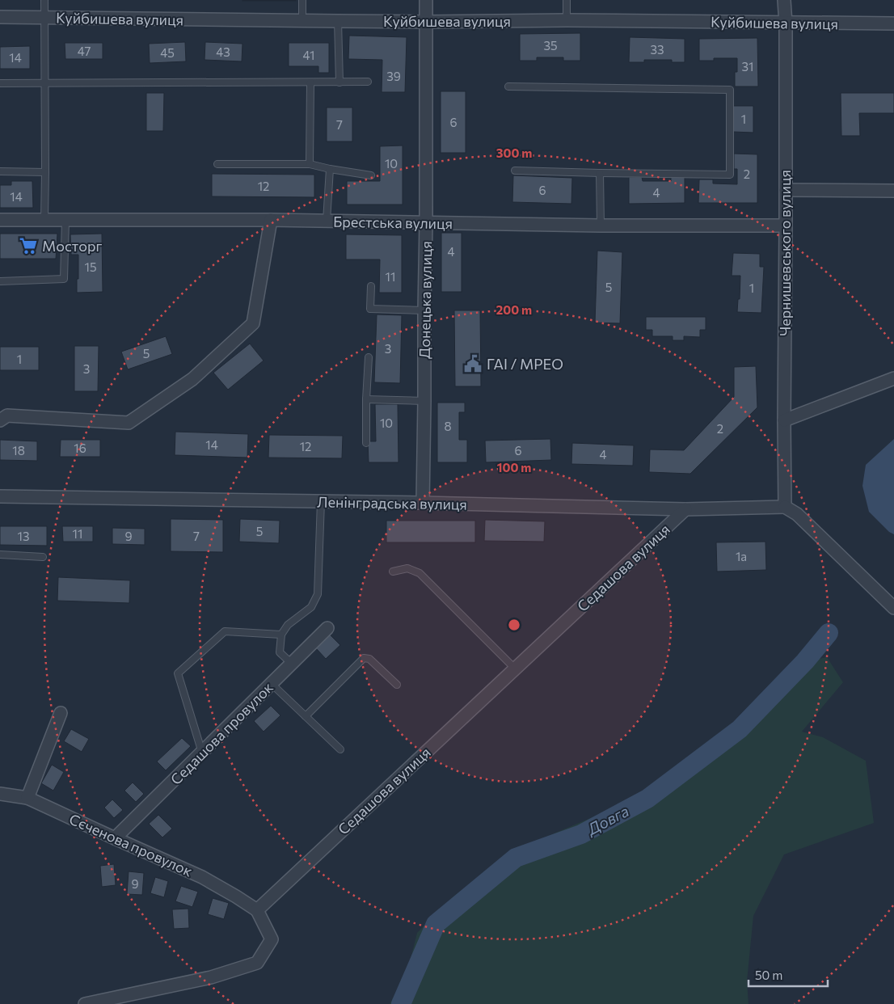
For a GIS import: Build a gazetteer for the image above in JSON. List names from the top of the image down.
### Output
{
  "streets": {
    "street": [
      "Куйбишева вулиця",
      "Брестська вулиця",
      "Чернишевського вулиця",
      "Донецька вулиця",
      "Ленінградська вулиця",
      "Седашова вулиця",
      "Седашова провулок",
      "Сєченова провулок"
    ]
  },
  "crossings": [
    ["Куйбишева вулиця", "Чернишевського вулиця"],
    ["Куйбишева вулиця", "Донецька вулиця"],
    ["Брестська вулиця", "Чернишевського вулиця"],
    ["Брестська вулиця", "Донецька вулиця"],
    ["Чернишевського вулиця", "Ленінградська вулиця"],
    ["Донецька вулиця", "Ленінградська вулиця"],
    ["Ленінградська вулиця", "Седашова вулиця"],
    ["Седашова вулиця", "Сєченова провулок"],
    ["Седашова провулок", "Сєченова провулок"]
  ],
  "water": ["Довга"],
  "places": {
    "supermarket": ["Мосторг"],
    "public building": ["ГАІ / МРЕО"]
  },
  "house_numbers": [
    "35",
    "33",
    "47",
    "43",
    "45",
    "41",
    "14",
    "31",
    "39",
    "1",
    "6",
    "7",
    "10",
    "2",
    "12",
    "6",
    "4",
    "14",
    "4",
    "15",
    "11",
    "5",
    "1",
    "3",
    "5",
    "1",
    "3",
    "10",
    "8",
    "2",
    "14",
    "12",
    "16",
    "18",
    "6",
    "4",
    "5",
    "11",
    "13",
    "9",
    "7",
    "1а",
    "9"
  ],
  "scale_bar": "50 m",
  "rings": ["300 m", "200 m", "100 m"]
}
